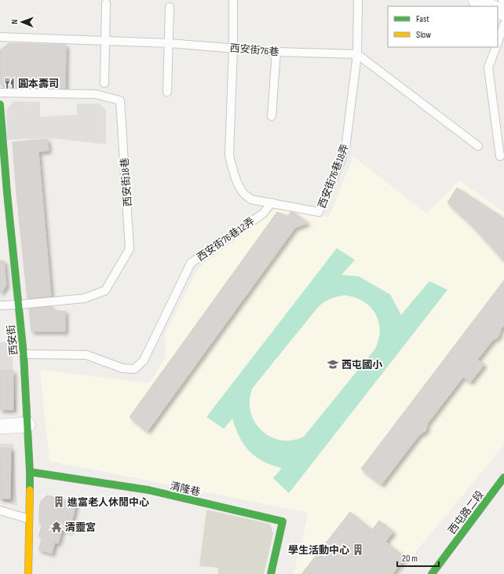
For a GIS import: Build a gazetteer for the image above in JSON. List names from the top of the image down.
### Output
{
  "streets": {
    "street": ["西安街", "清隆巷", "西屯路二段"],
    "lane": [
      "西安街76巷",
      "西安街76巷18弄",
      "西安街18巷",
      "西安街76巷12弄"
    ]
  },
  "crossings": [
    ["西安街76巷", "西安街76巷18弄"],
    ["西安街76巷", "西安街76巷12弄"],
    ["西安街76巷18弄", "西安街76巷12弄"],
    ["西安街18巷", "西安街"],
    ["西安街76巷12弄", "西安街"],
    ["西安街", "清隆巷"]
  ],
  "places": {
    "restaurant": ["圓本壽司"],
    "school or university": ["西屯國小"],
    "building": ["進富老人休閒中心", "學生活動中心"],
    "temple": ["清靈宮"]
  },
  "legend": ["Fast", "Slow"],
  "scale_bar": "20 m",
  "north": "left"
}
